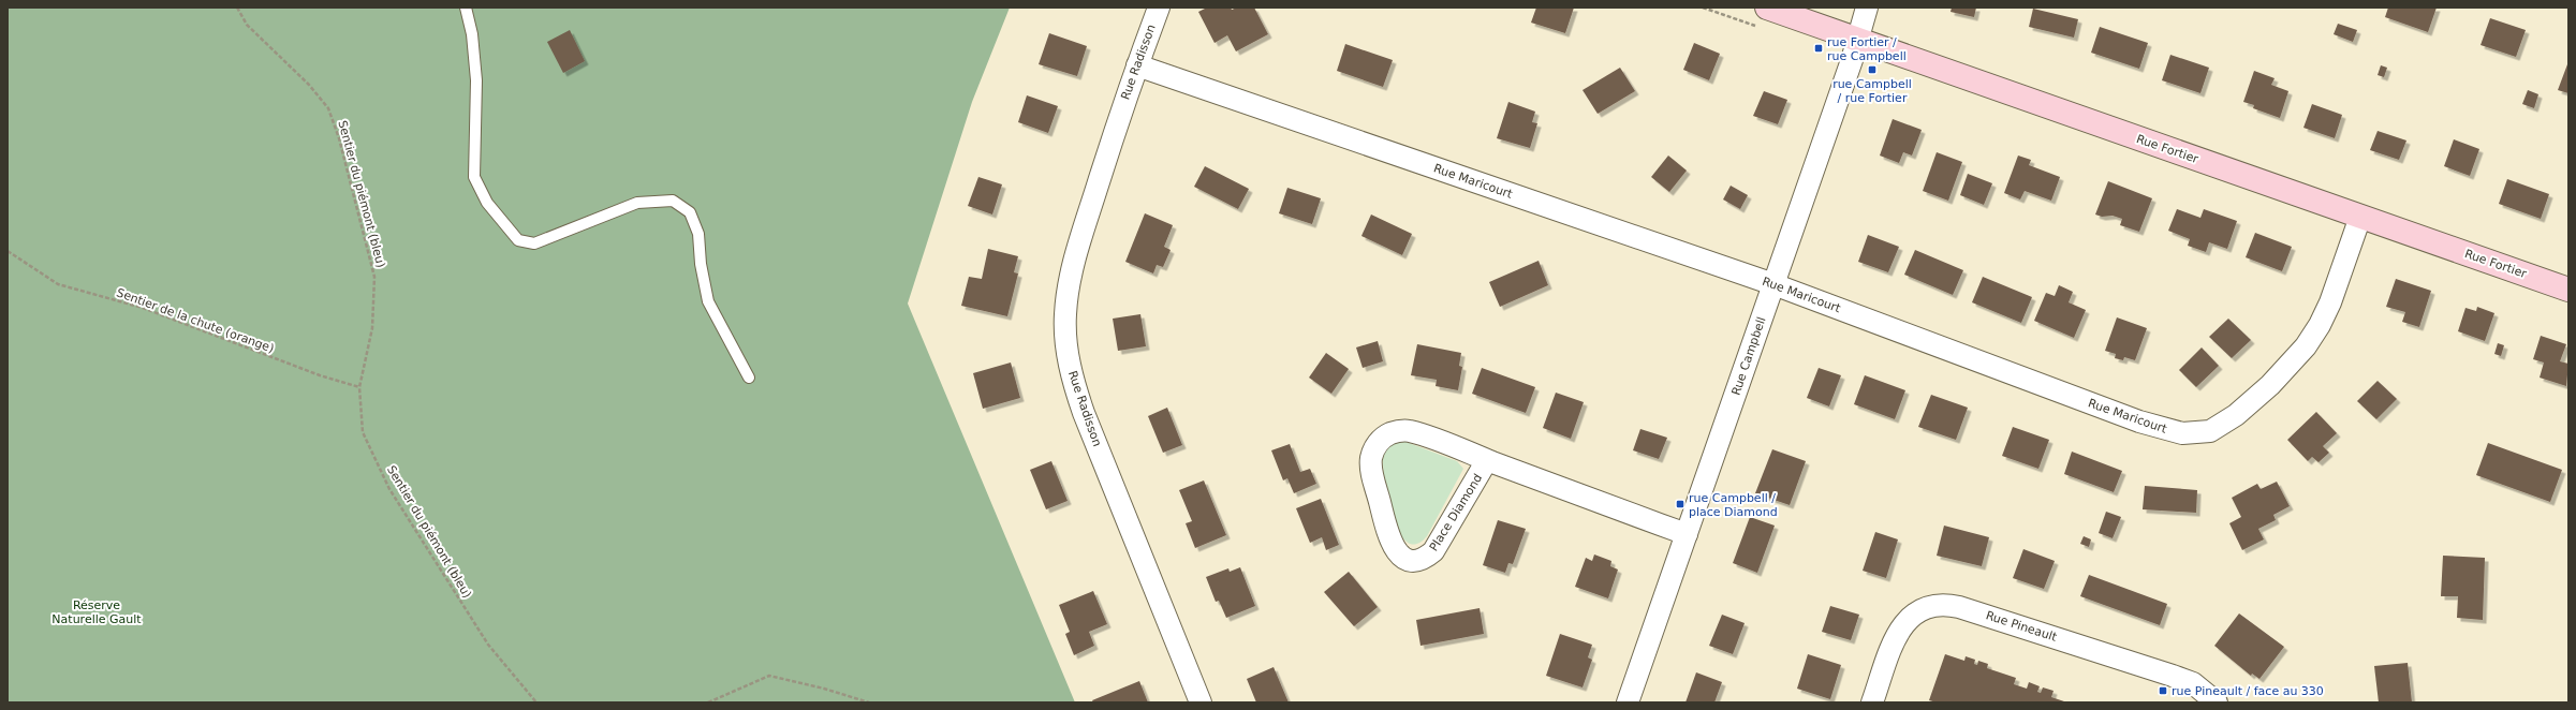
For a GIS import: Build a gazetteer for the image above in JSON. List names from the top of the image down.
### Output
{
  "streets": {
    "street": [
      "Rue Radisson",
      "Rue Fortier",
      "Rue Maricourt",
      "Rue Campbell",
      "Place Diamond",
      "Rue Pineault"
    ],
    "path": ["Sentier du piémont (bleu)", "Sentier de la chute (orange)"]
  },
  "crossings": [
    ["Rue Radisson", "Rue Maricourt"],
    ["Rue Fortier", "Rue Maricourt"],
    ["Rue Fortier", "Rue Campbell"],
    ["Rue Maricourt", "Rue Campbell"],
    ["Sentier du piémont (bleu)", "Sentier de la chute (orange)"],
    ["Rue Campbell", "Place Diamond"]
  ],
  "parks": ["Réserve Naturelle Gault"],
  "places": {
    "transit": [
      "rue Fortier / rue Campbell",
      "rue Campbell / rue Fortier",
      "rue Campbell / place Diamond",
      "rue Pineault / face au 330"
    ]
  }
}
